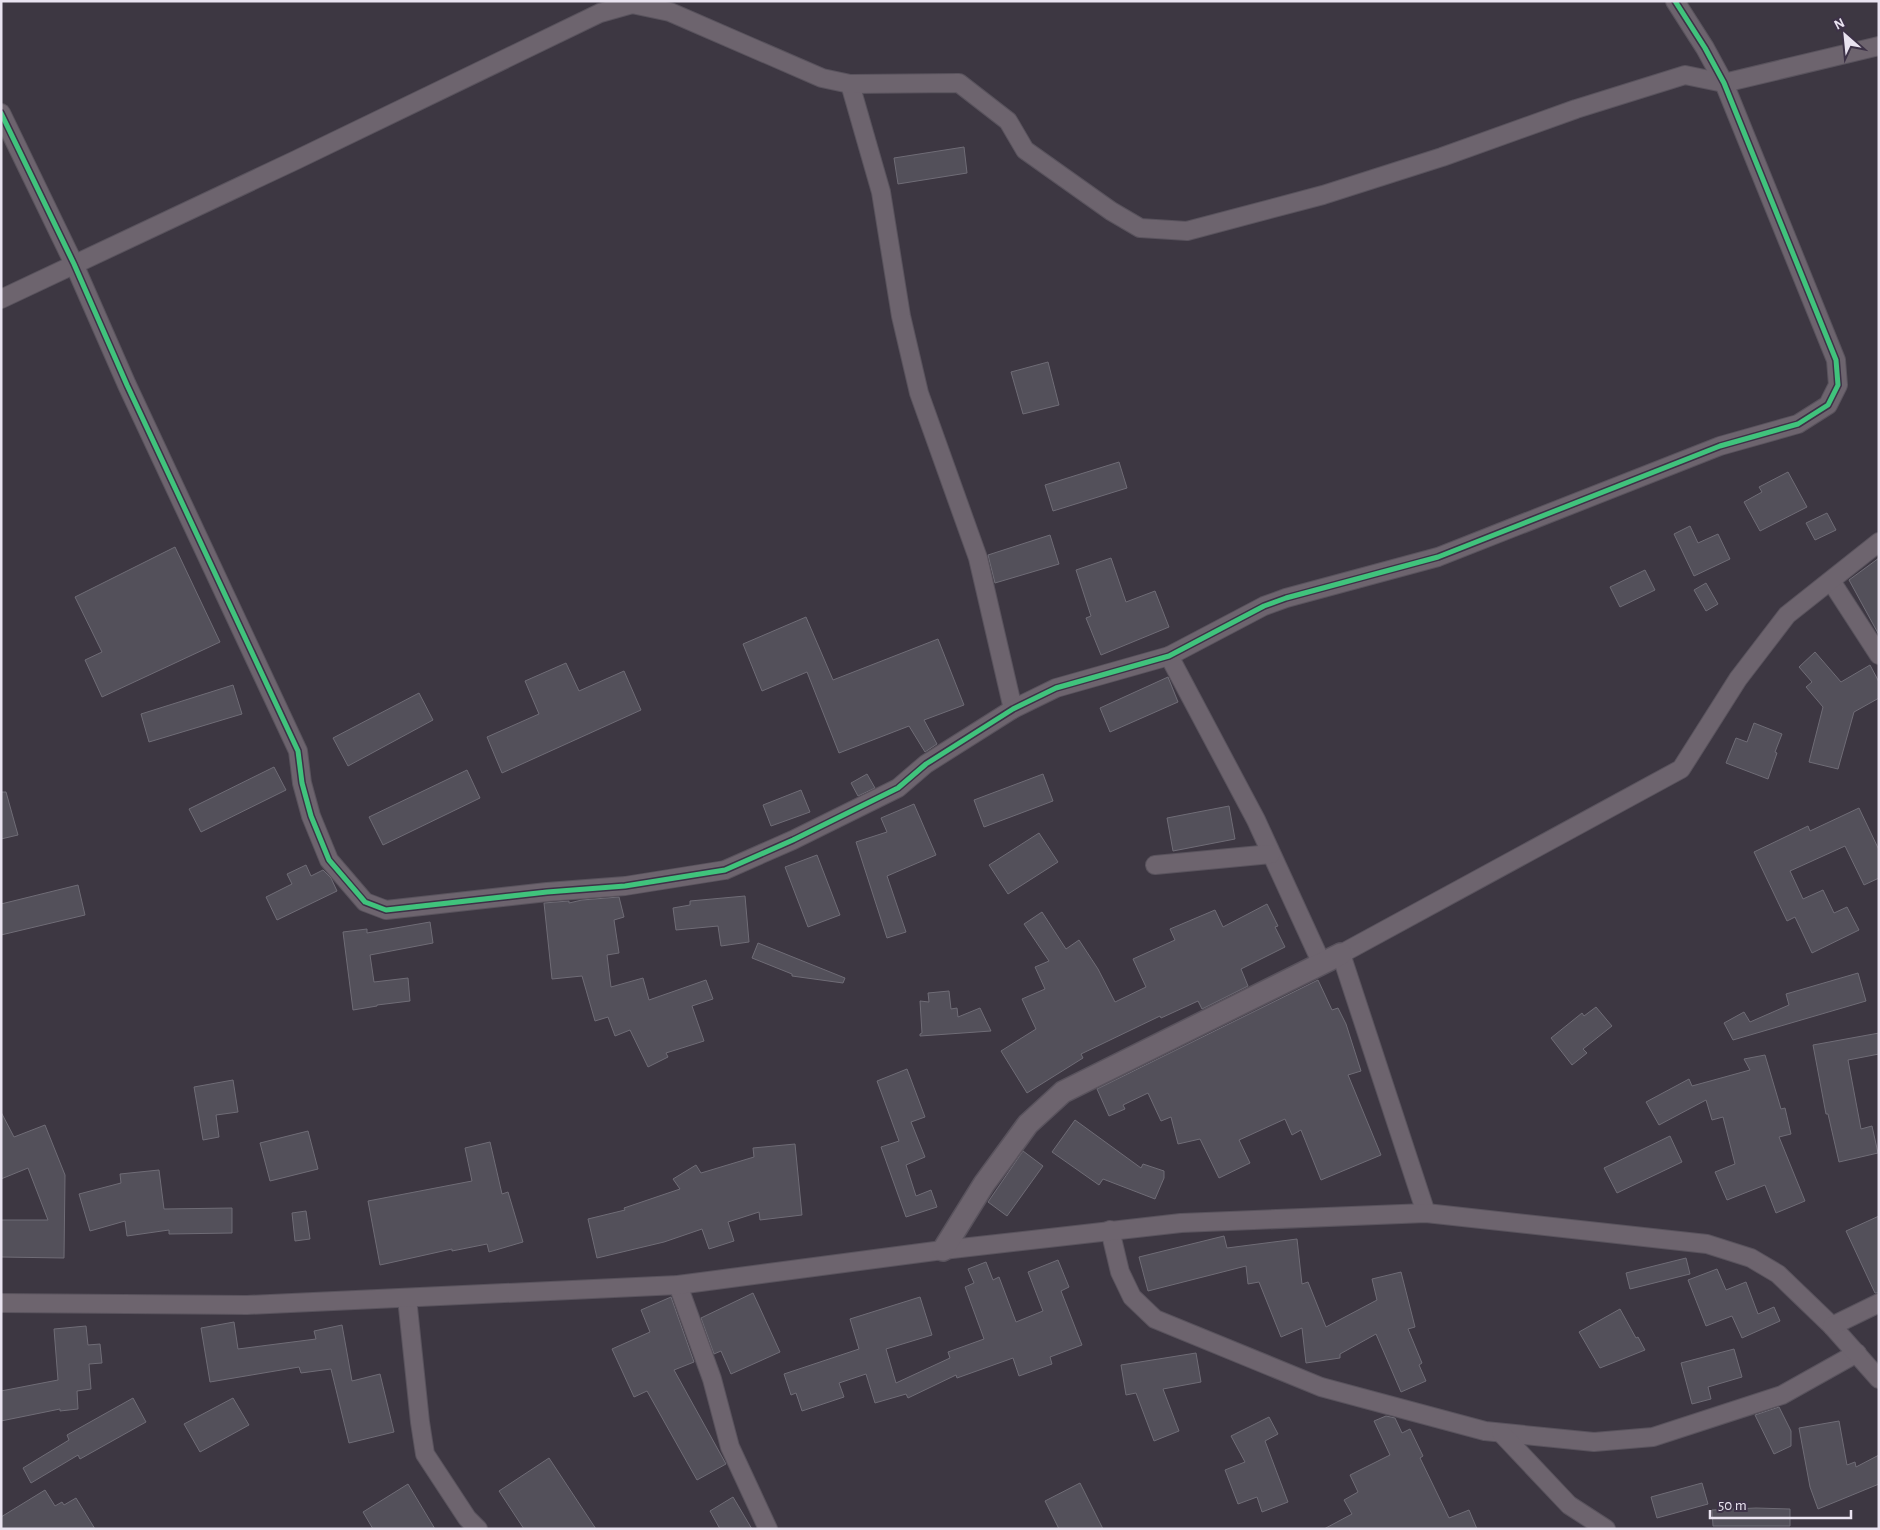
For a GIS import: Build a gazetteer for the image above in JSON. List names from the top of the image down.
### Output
{
  "scale_bar": "50 m",
  "north": "top left"
}
